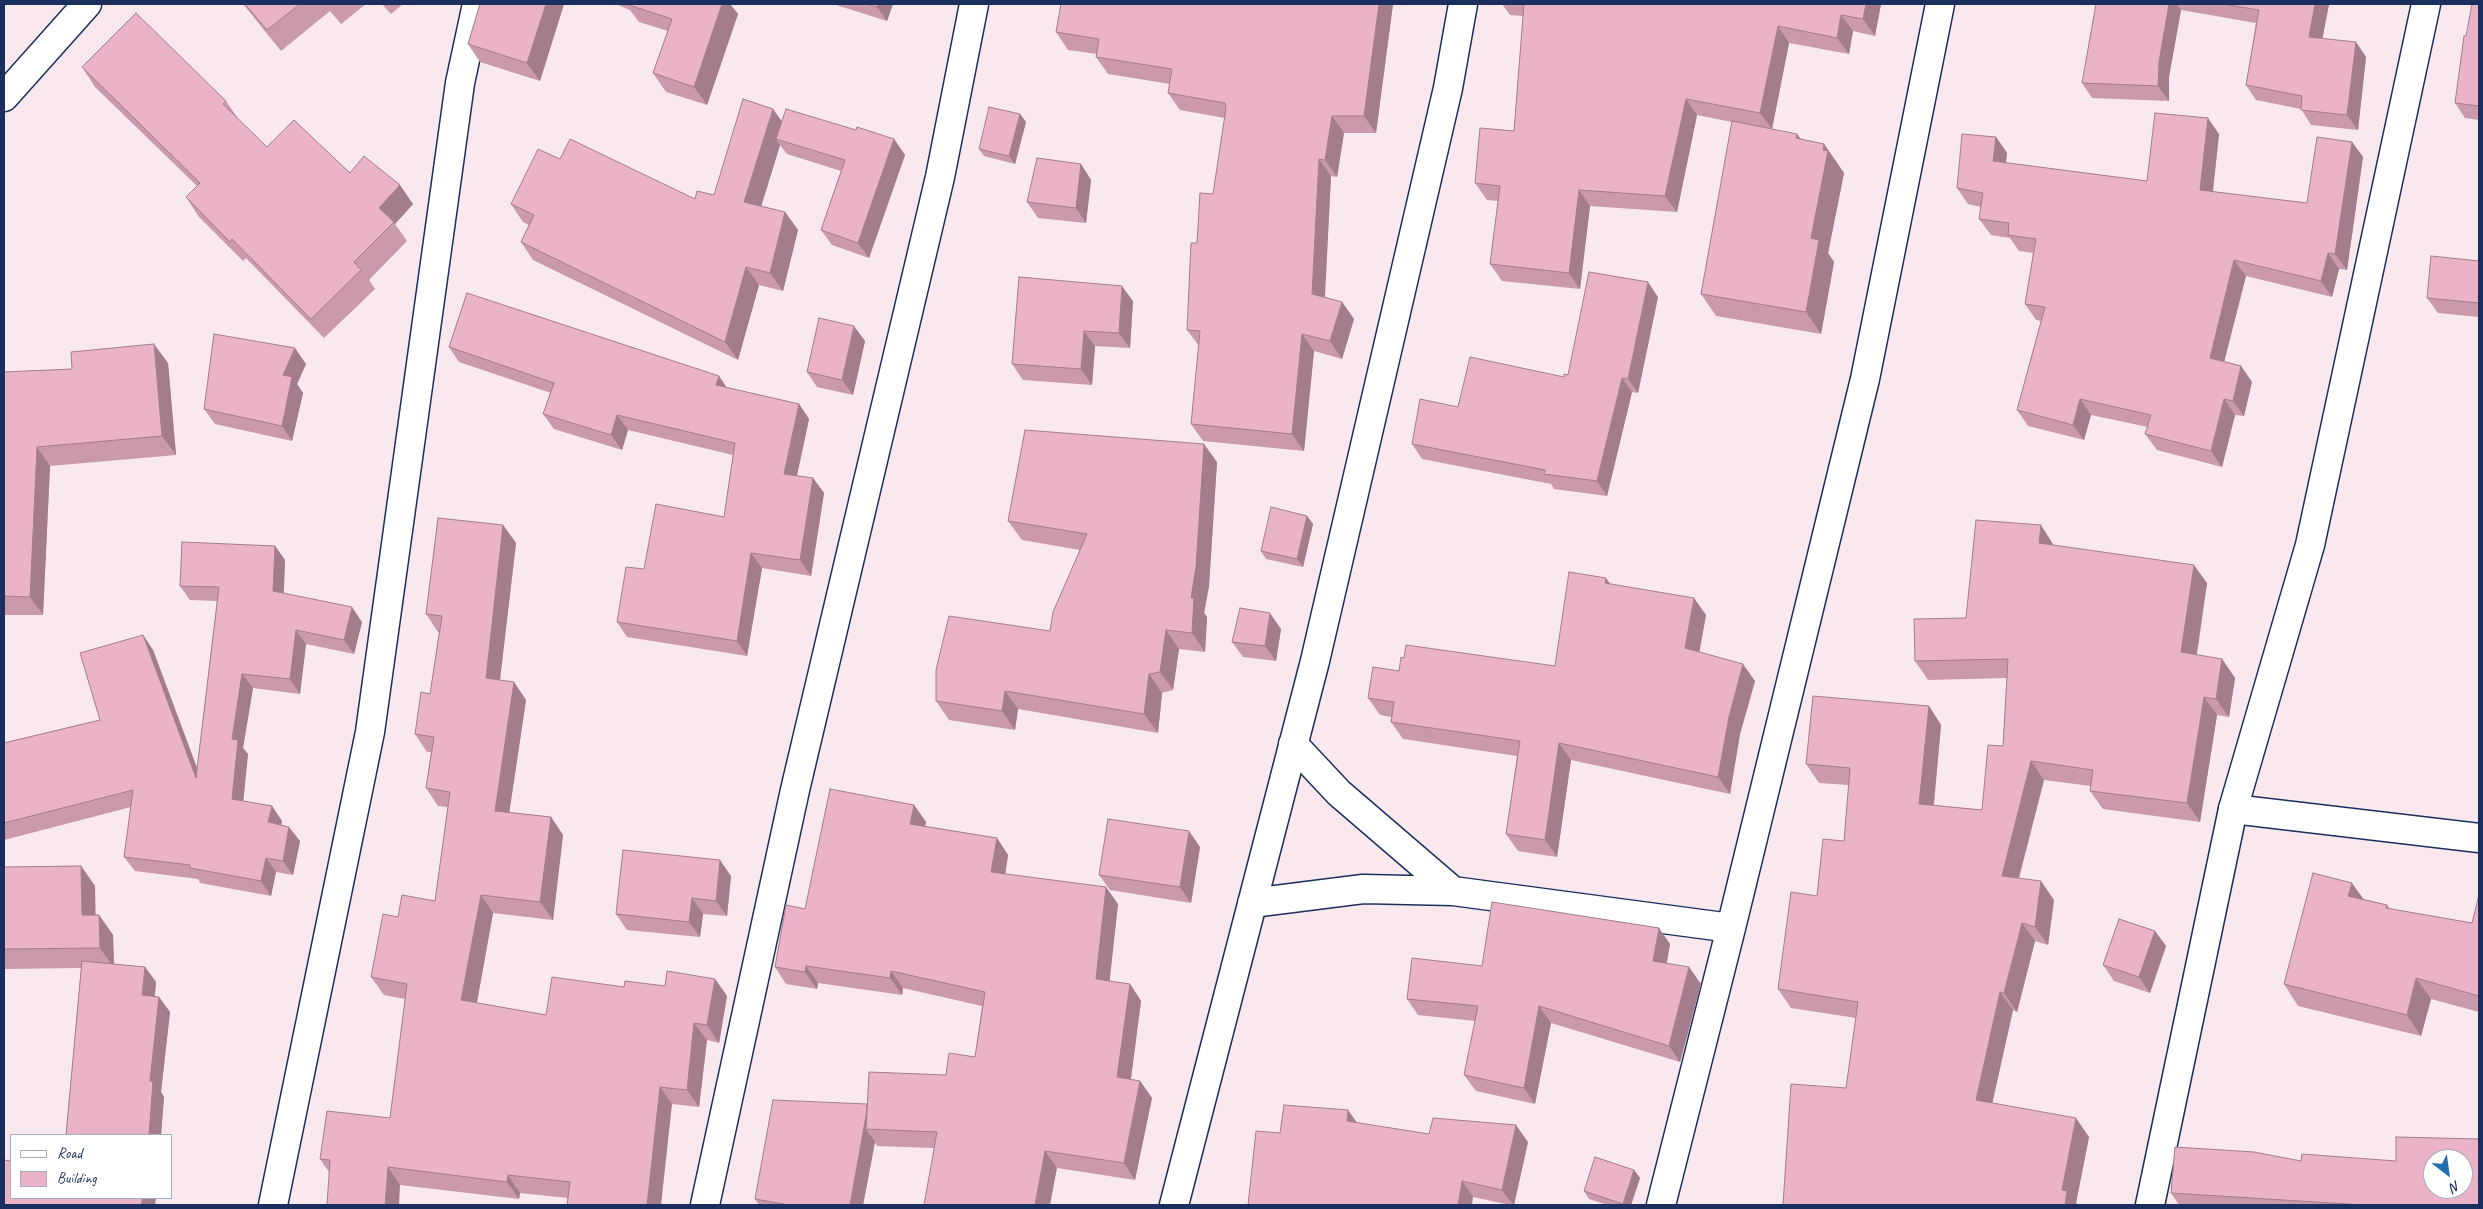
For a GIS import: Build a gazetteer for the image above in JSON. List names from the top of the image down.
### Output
{
  "legend": ["Road", "Building"],
  "north": "bottom right"
}
